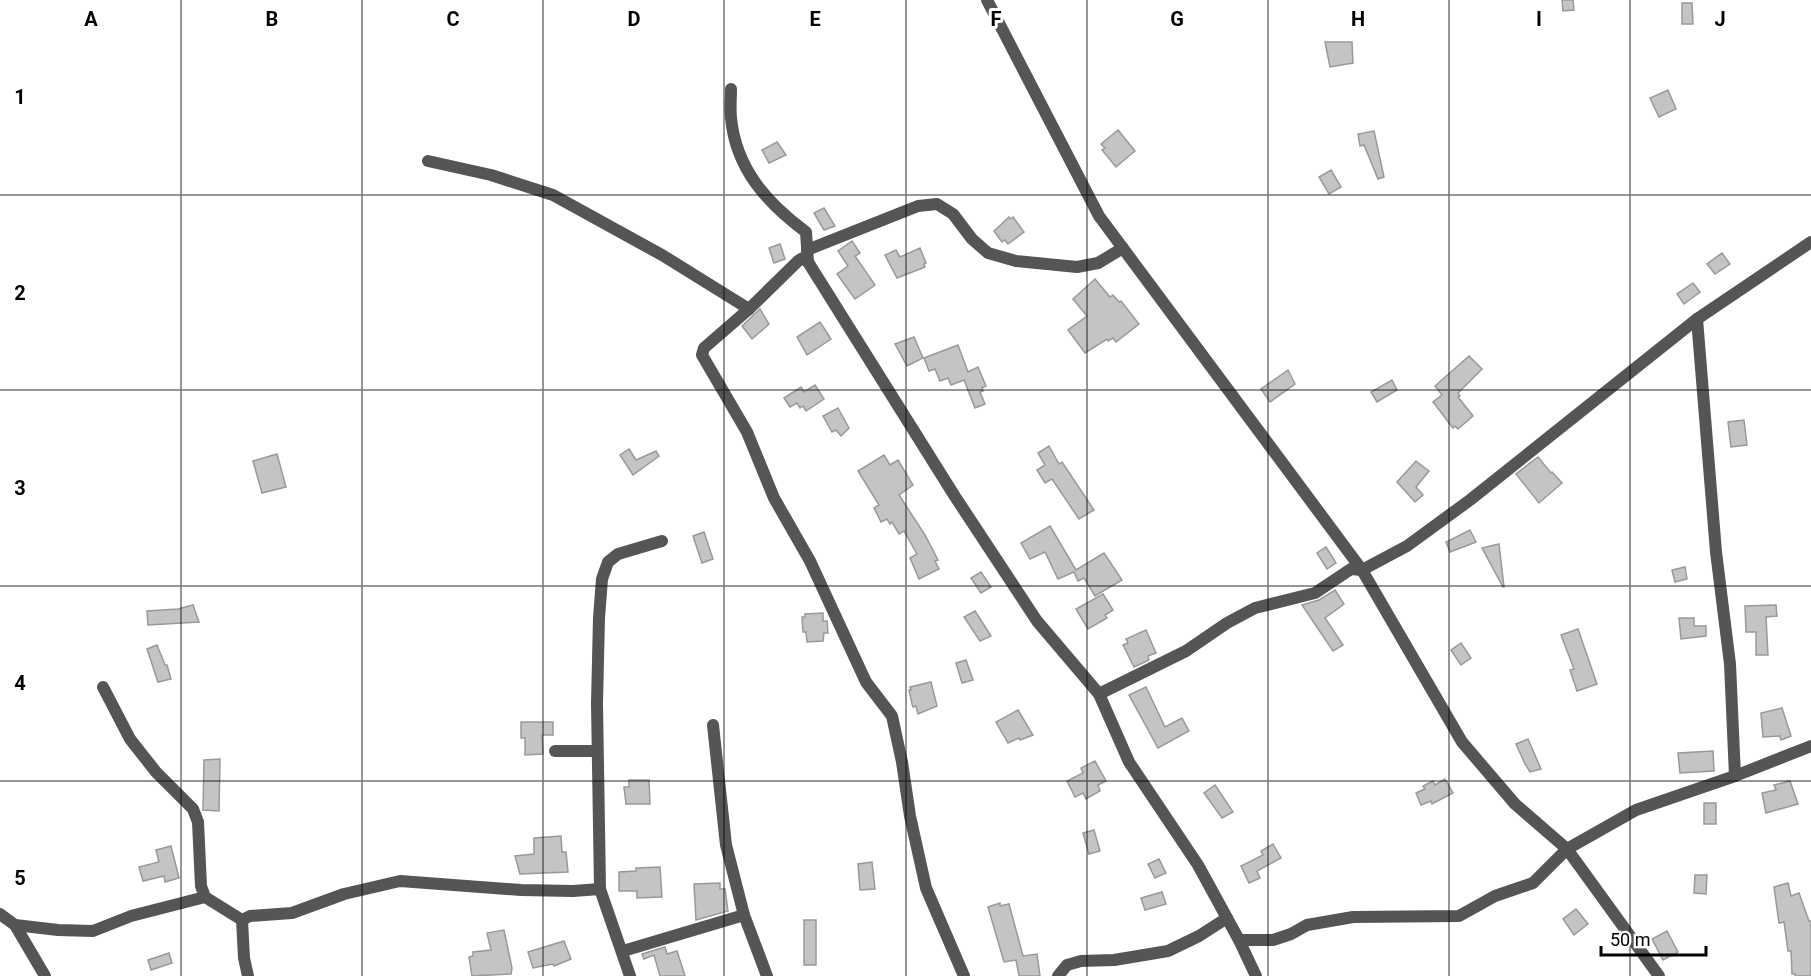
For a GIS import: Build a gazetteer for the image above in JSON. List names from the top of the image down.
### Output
{
  "scale_bar": "50 m",
  "grid": {
    "columns": [
      "A",
      "B",
      "C",
      "D",
      "E",
      "F",
      "G",
      "H",
      "I",
      "J"
    ],
    "rows": [
      "1",
      "2",
      "3",
      "4",
      "5"
    ]
  }
}
